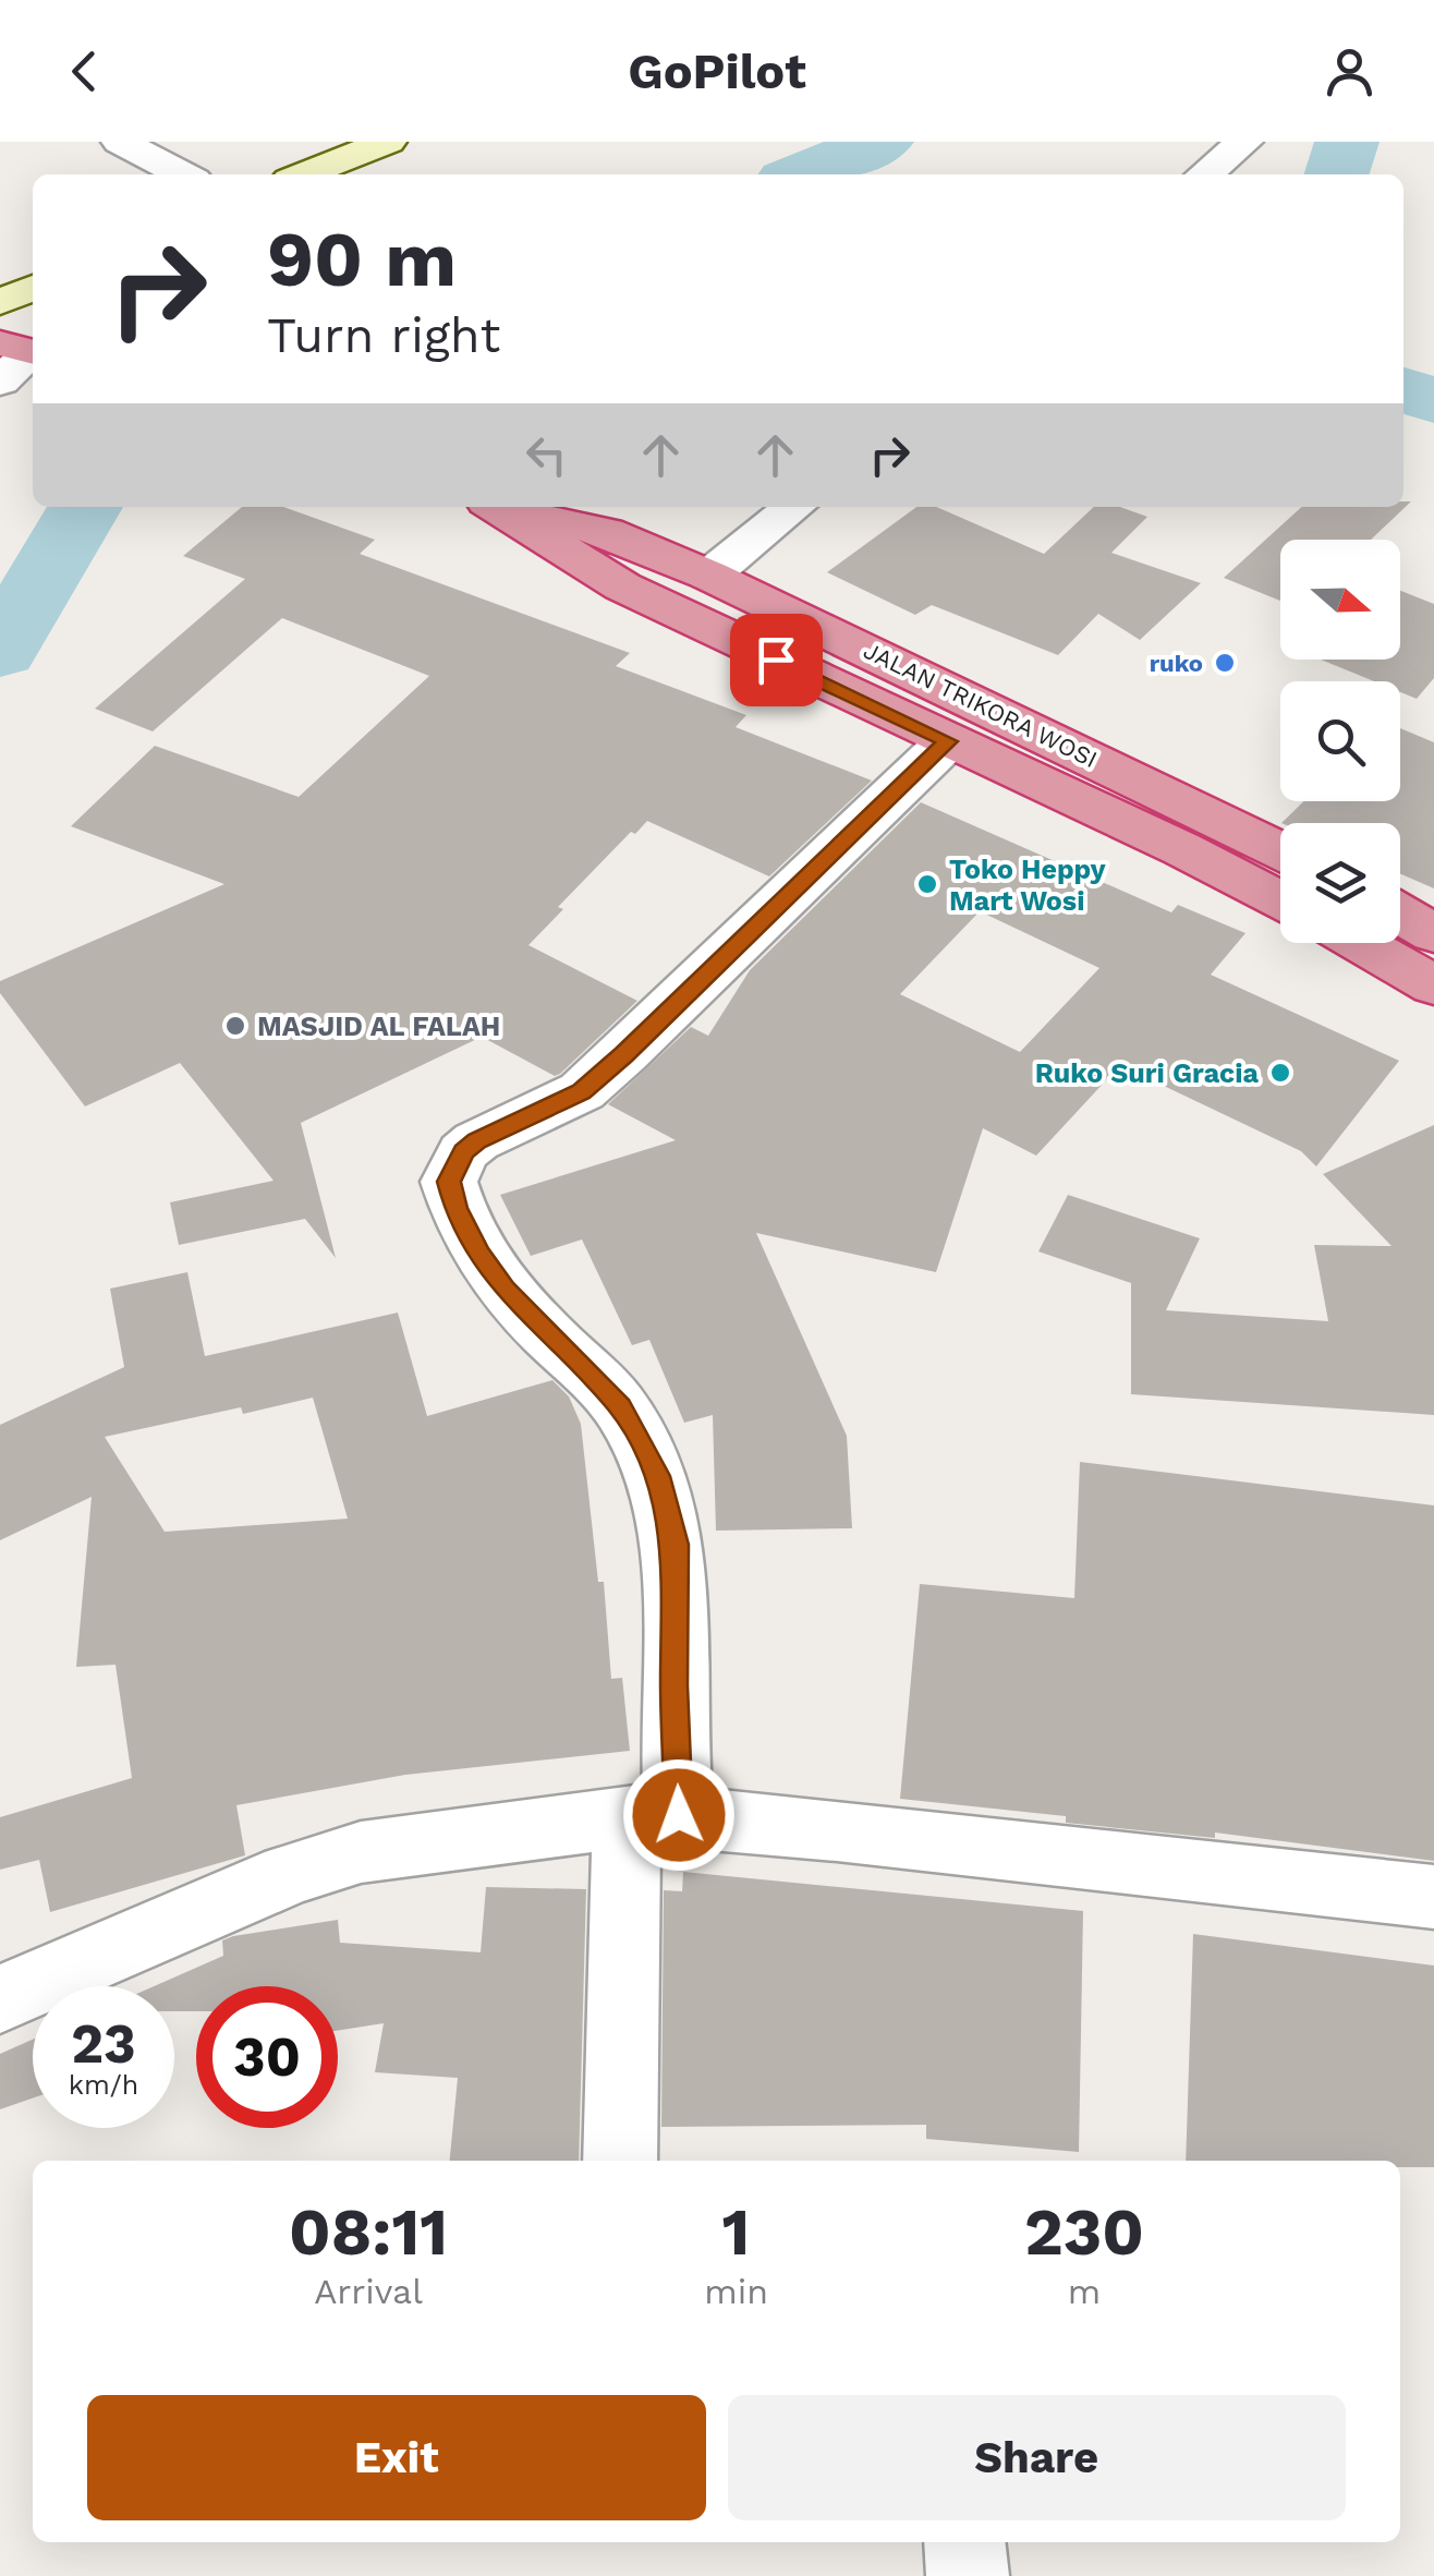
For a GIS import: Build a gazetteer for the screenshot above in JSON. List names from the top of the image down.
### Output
{
  "streets": {
    "highway": ["JALAN TRIKORA WOSI"]
  },
  "places": [
    "ruko",
    "Toko Heppy Mart Wosi",
    "MASJID AL FALAH",
    "Ruko Suri Gracia"
  ],
  "north": "right",
  "page": {
    "header": "GoPilot",
    "turn": ["90 m", "Turn right"],
    "speed": "23 km/h",
    "limit": "30",
    "eta": [
      "08:11",
      "Arrival",
      "1",
      "min",
      "230",
      "m"
    ],
    "buttons": ["Exit", "Share"]
  }
}
